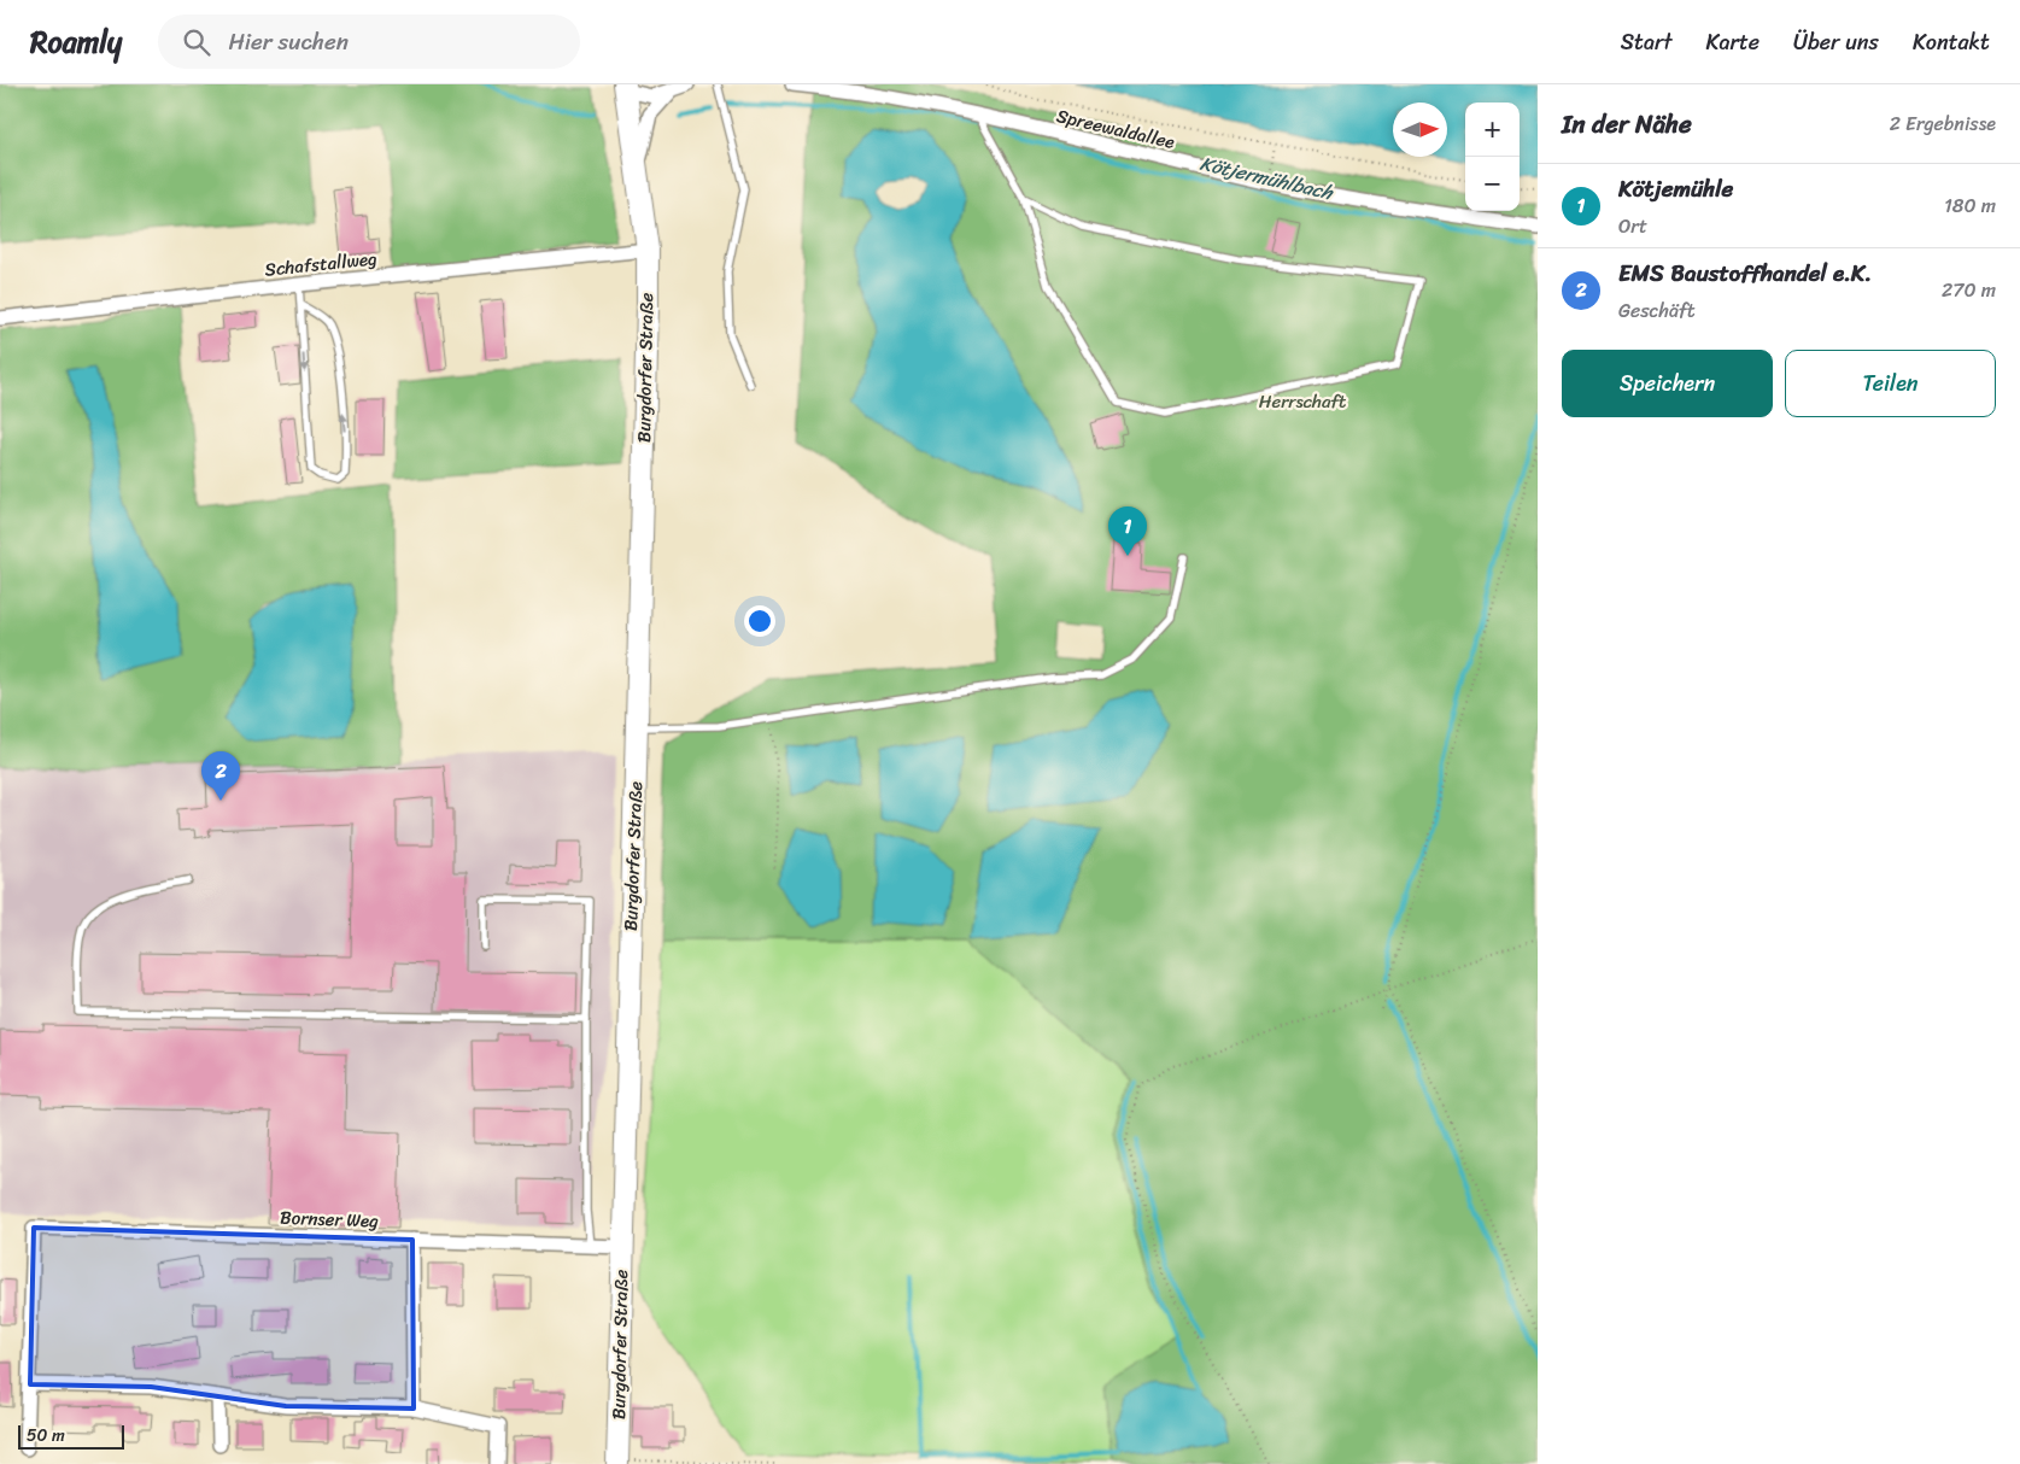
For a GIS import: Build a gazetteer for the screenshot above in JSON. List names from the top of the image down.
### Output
{
  "streets": {
    "main road": ["Burgdorfer Straße"],
    "street": ["Spreewaldallee", "Schafstallweg", "Bornser Weg"]
  },
  "crossings": [
    ["Schafstallweg", "Burgdorfer Straße"],
    ["Burgdorfer Straße", "Bornser Weg"]
  ],
  "water": ["Kötjermühlbach"],
  "parks": ["Herrschaft"],
  "scale_bar": "50 m",
  "north": "right",
  "page": {
    "header": "Roamly",
    "search": "Hier suchen",
    "nav": [
      "Start",
      "Karte",
      "Über uns",
      "Kontakt"
    ],
    "heading": ["In der Nähe", "2 Ergebnisse"],
    "map_buttons": ["+", "−"],
    "list": [
      {
        "mark": "1",
        "name": "Kötjemühle",
        "note": "Ort",
        "value": "180 m"
      },
      {
        "mark": "2",
        "name": "EMS Baustoffhandel e.K.",
        "note": "Geschäft",
        "value": "270 m"
      }
    ],
    "buttons": ["Speichern", "Teilen"],
    "pins": ["1", "2"],
    "scale": "50 m"
  }
}
